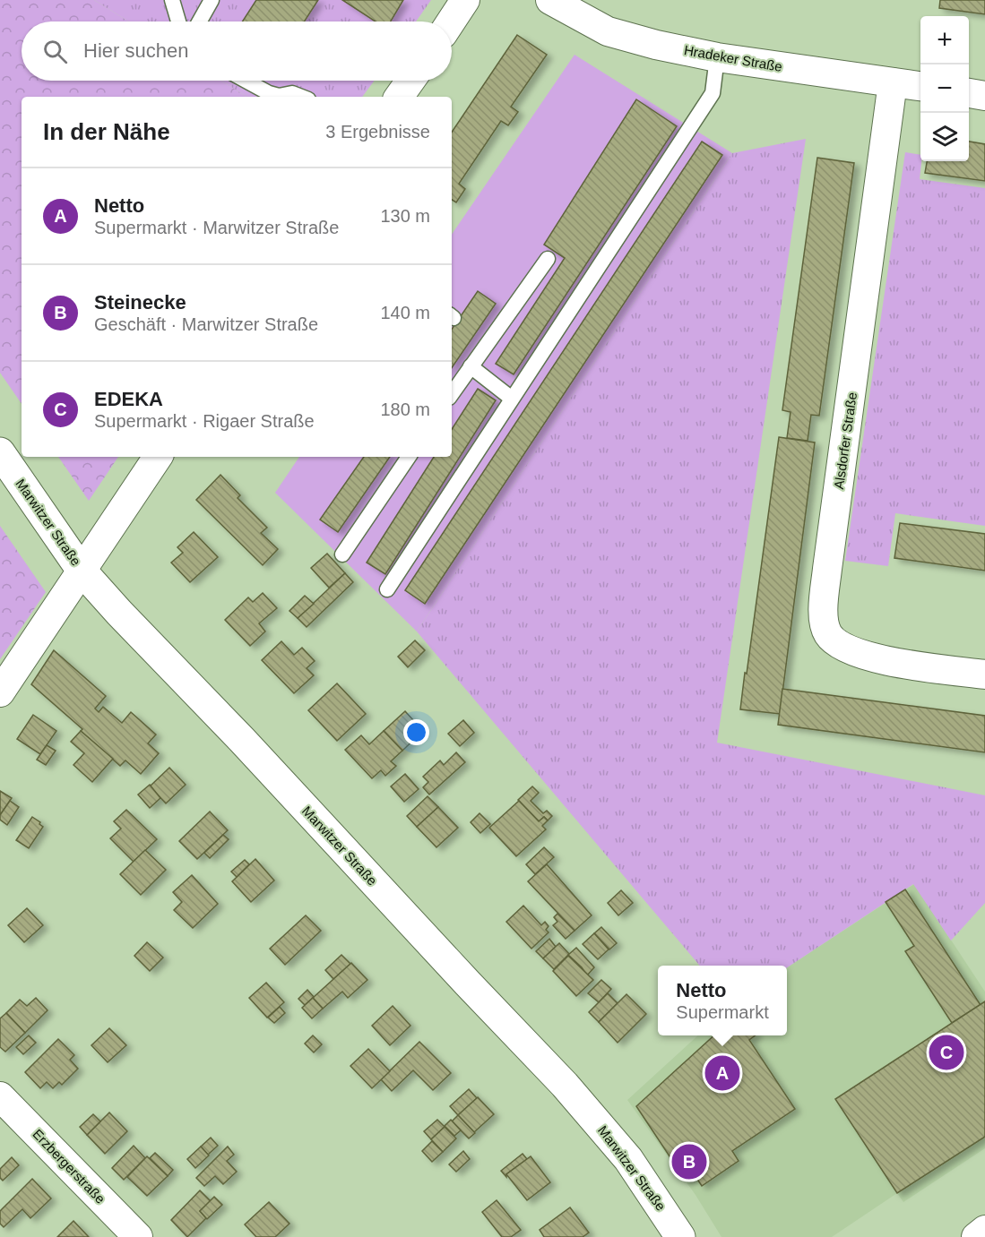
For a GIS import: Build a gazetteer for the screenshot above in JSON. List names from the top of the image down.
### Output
{
  "streets": {
    "main road": ["Marwitzer Straße"],
    "street": ["Hradeker Straße", "Alsdorfer Straße", "Erzbergerstraße"]
  },
  "crossings": [
    ["Hradeker Straße", "Alsdorfer Straße"]
  ],
  "page": {
    "map_buttons": ["+", "−"],
    "search": "Hier suchen",
    "heading": ["In der Nähe", "3 Ergebnisse"],
    "list": [
      {
        "mark": "A",
        "name": "Netto",
        "note": "Supermarkt · Marwitzer Straße",
        "value": "130 m"
      },
      {
        "mark": "B",
        "name": "Steinecke",
        "note": "Geschäft · Marwitzer Straße",
        "value": "140 m"
      },
      {
        "mark": "C",
        "name": "EDEKA",
        "note": "Supermarkt · Rigaer Straße",
        "value": "180 m"
      }
    ],
    "popup": ["Netto", "Supermarkt"],
    "pins": ["C", "A", "B"]
  }
}
